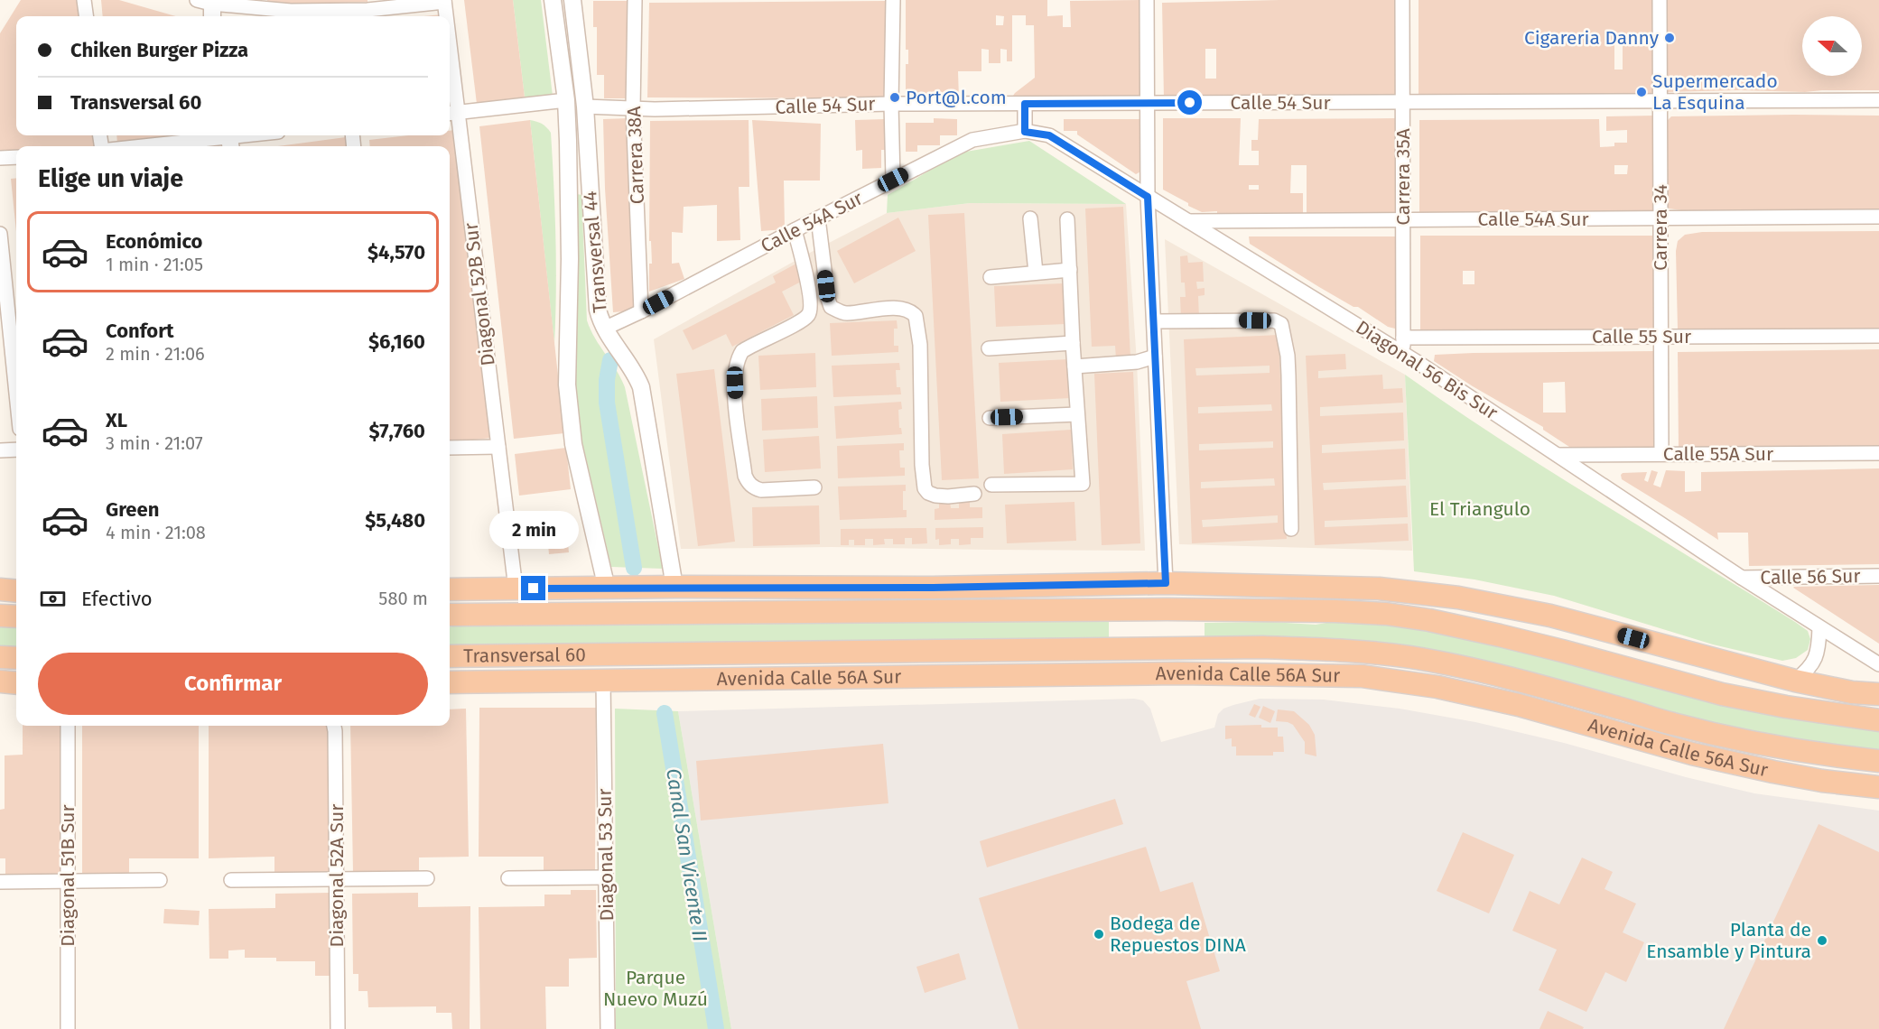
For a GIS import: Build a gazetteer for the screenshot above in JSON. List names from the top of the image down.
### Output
{
  "streets": {
    "highway": ["Transversal 60", "Avenida Calle 56A Sur"],
    "street": [
      "Calle 54 Sur",
      "Carrera 38A",
      "Carrera 35A",
      "Calle 54A Sur",
      "Carrera 34",
      "Transversal 44",
      "Diagonal 52B Sur",
      "Calle 55 Sur",
      "Diagonal 56 Bis Sur",
      "Calle 55A Sur",
      "Calle 56 Sur",
      "Diagonal 53 Sur",
      "Diagonal 51B Sur",
      "Diagonal 52A Sur"
    ]
  },
  "crossings": [
    ["Calle 54 Sur", "Carrera 38A"],
    ["Calle 54 Sur", "Carrera 35A"],
    ["Calle 54 Sur", "Carrera 34"],
    ["Calle 54 Sur", "Transversal 44"],
    ["Carrera 38A", "Calle 54A Sur"],
    ["Carrera 35A", "Calle 54A Sur"],
    ["Carrera 35A", "Calle 55 Sur"],
    ["Carrera 35A", "Diagonal 56 Bis Sur"],
    ["Calle 54A Sur", "Carrera 34"],
    ["Calle 54A Sur", "Transversal 44"],
    ["Calle 54A Sur", "Diagonal 56 Bis Sur"],
    ["Carrera 34", "Calle 55 Sur"],
    ["Carrera 34", "Calle 55A Sur"],
    ["Diagonal 56 Bis Sur", "Calle 55A Sur"],
    ["Diagonal 56 Bis Sur", "Calle 56 Sur"],
    ["Transversal 60", "Avenida Calle 56A Sur"],
    ["Transversal 60", "Diagonal 53 Sur"],
    ["Avenida Calle 56A Sur", "Diagonal 53 Sur"]
  ],
  "water": ["Canal San Vicente II"],
  "parks": ["El Triangulo", "Parque Nuevo Muzú"],
  "places": [
    "Cigareria Danny",
    "Supermercado La Esquina",
    "Port@l.com",
    "Bodega de Repuestos DINA",
    "Planta de Ensamble y Pintura"
  ],
  "north": "left",
  "page": {
    "banner": ["Chiken Burger Pizza", "Transversal 60"],
    "heading": "Elige un viaje",
    "list": [
      {
        "name": "Económico",
        "note": "1 min · 21:05",
        "value": "$4,570"
      },
      {
        "name": "Confort",
        "note": "2 min · 21:06",
        "value": "$6,160"
      },
      {
        "name": "XL",
        "note": "3 min · 21:07",
        "value": "$7,760"
      },
      {
        "name": "Green",
        "note": "4 min · 21:08",
        "value": "$5,480"
      }
    ],
    "bubble": "2 min",
    "pay": ["Efectivo", "580 m"],
    "buttons": "Confirmar"
  }
}
